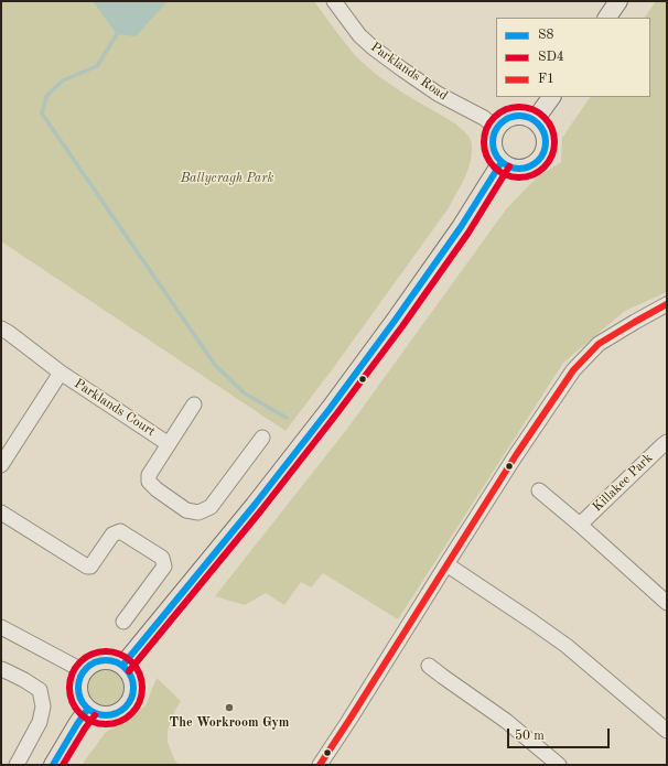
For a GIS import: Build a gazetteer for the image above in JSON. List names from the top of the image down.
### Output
{
  "streets": {
    "street": ["Parklands Road", "Parklands Court", "Killakee Park"]
  },
  "parks": ["Ballycragh Park"],
  "places": ["The Workroom Gym"],
  "lines": ["transit line SD4", "transit line S8", "transit line F1"],
  "legend": ["S8", "SD4", "F1"],
  "scale_bar": "50 m"
}
